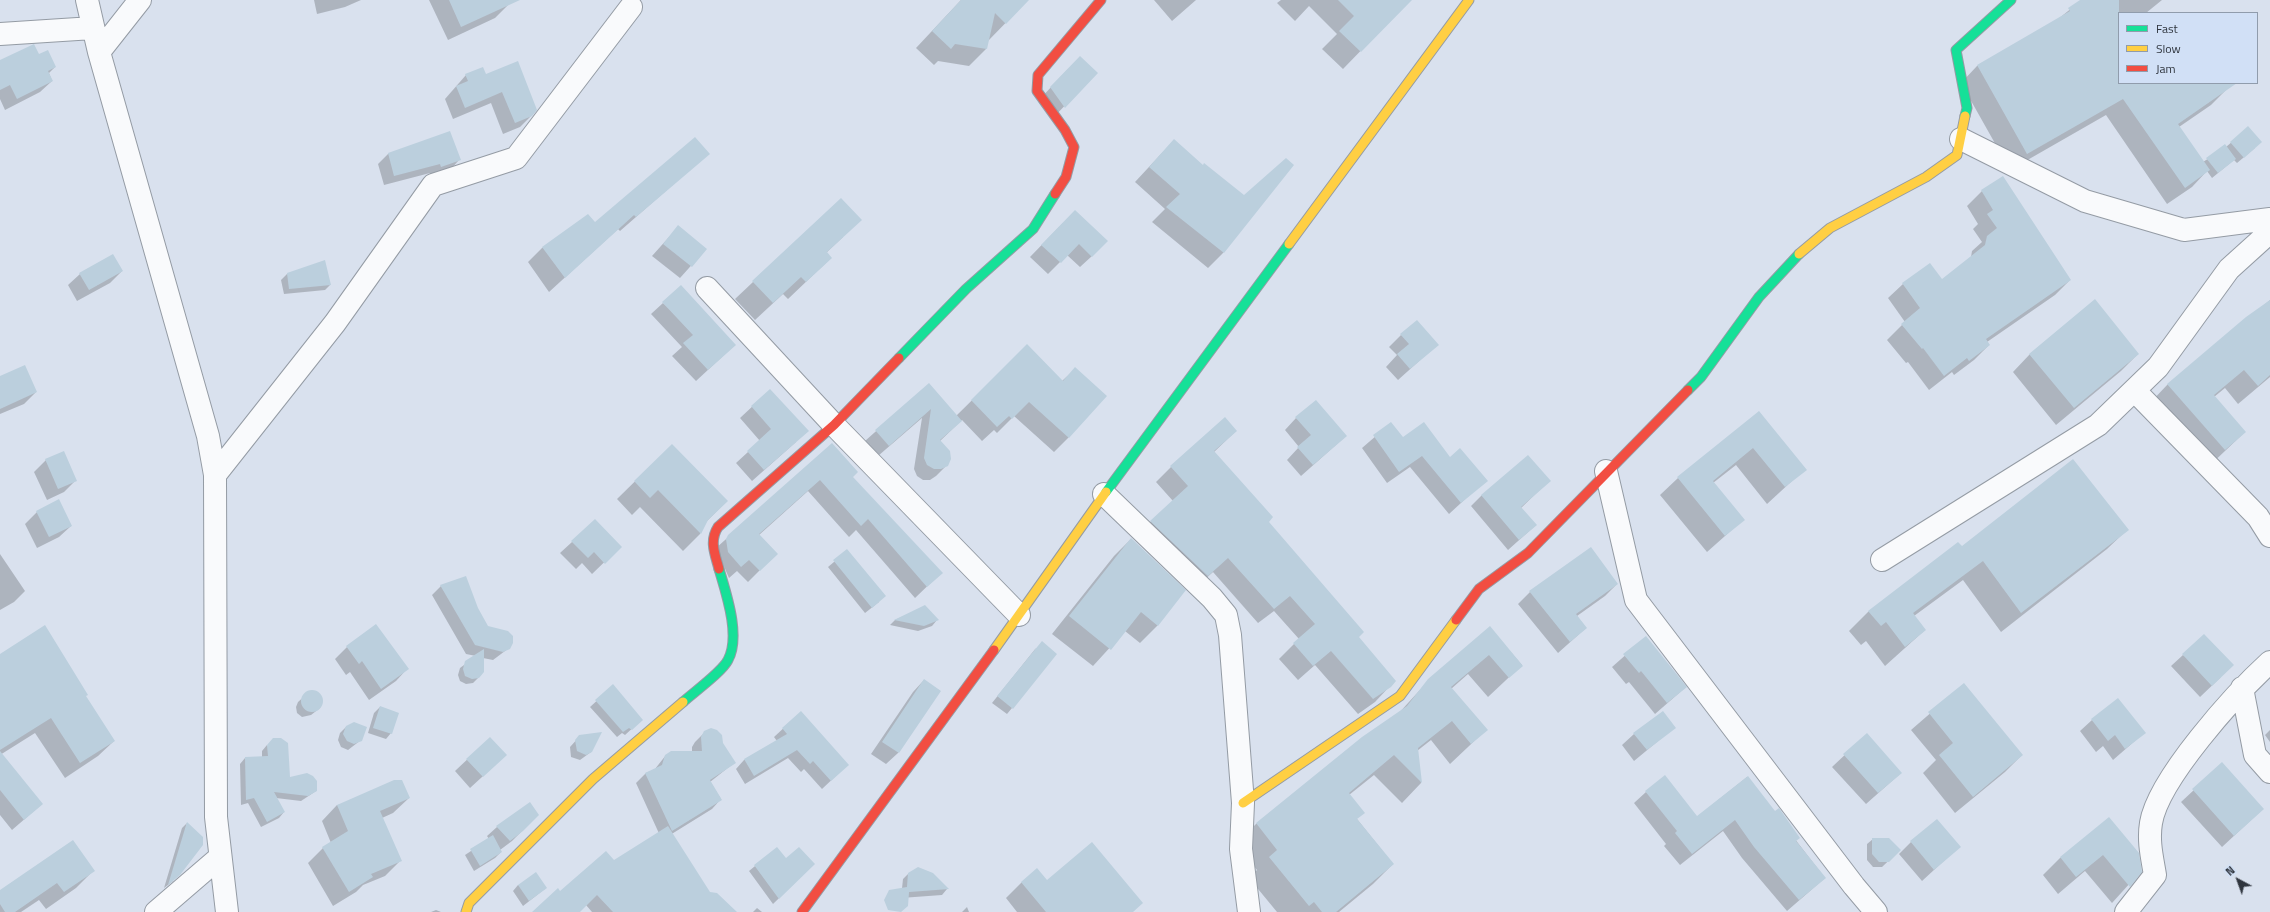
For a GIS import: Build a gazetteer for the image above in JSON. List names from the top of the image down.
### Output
{
  "legend": ["Fast", "Slow", "Jam"],
  "north": "top left"
}
